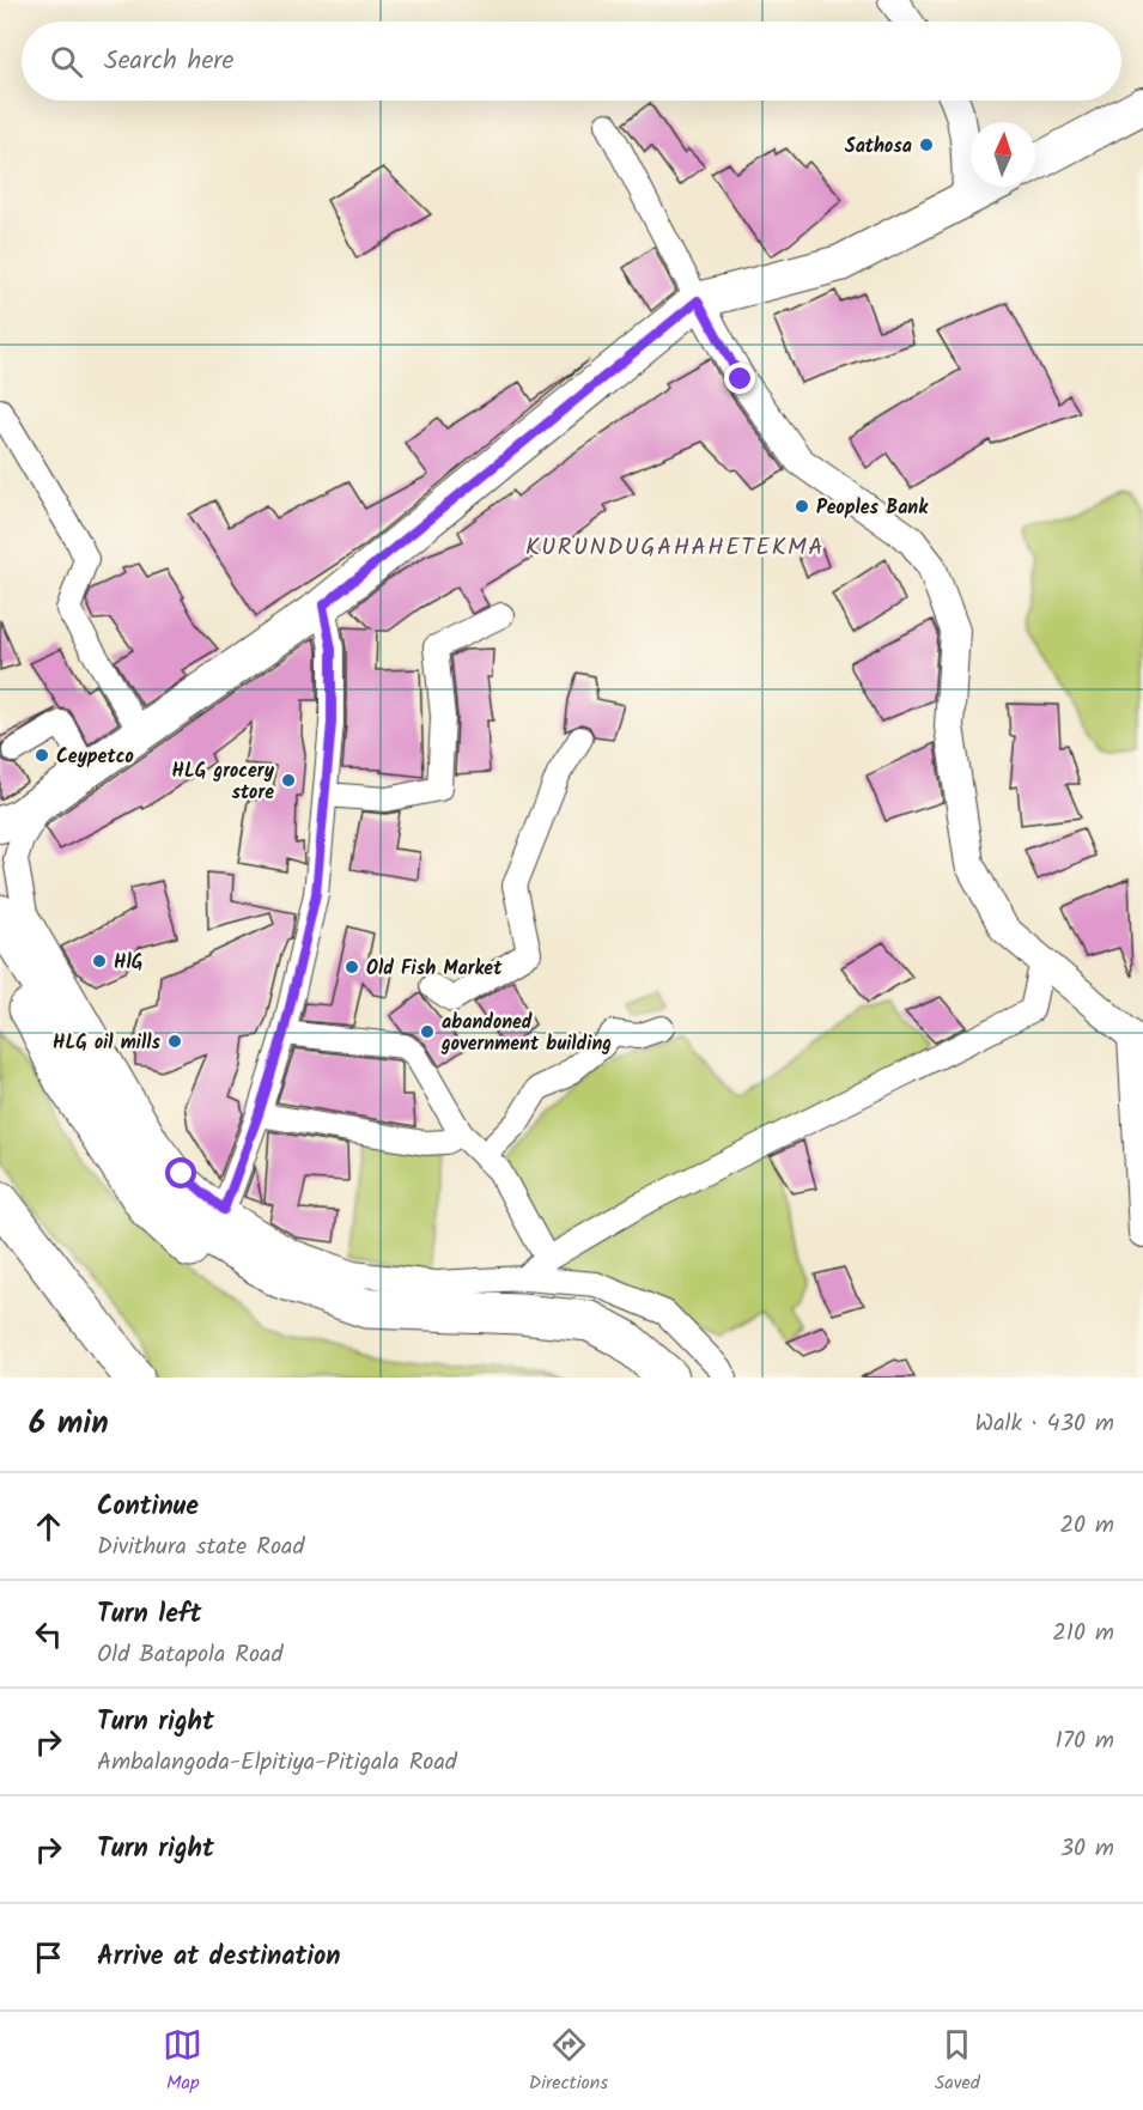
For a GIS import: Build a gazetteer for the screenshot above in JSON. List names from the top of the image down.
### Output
{
  "districts": ["KURUNDUGAHAHETEKMA"],
  "places": [
    "Sathosa",
    "Peoples Bank",
    "Ceypetco",
    "HLG grocery store",
    "HlG",
    "Old Fish Market",
    "abandoned government building",
    "HLG oil mills"
  ],
  "north": "top",
  "page": {
    "search": "Search here",
    "heading": ["6 min", "Walk · 430 m"],
    "list": [
      ["Continue", "Divithura state Road", "20 m"],
      ["Turn left", "Old Batapola Road", "210 m"],
      ["Turn right", "Ambalangoda-Elpitiya-Pitigala Road", "170 m"],
      ["Turn right", "30 m"],
      "Arrive at destination"
    ],
    "nav": ["Map", "Directions", "Saved"]
  }
}
